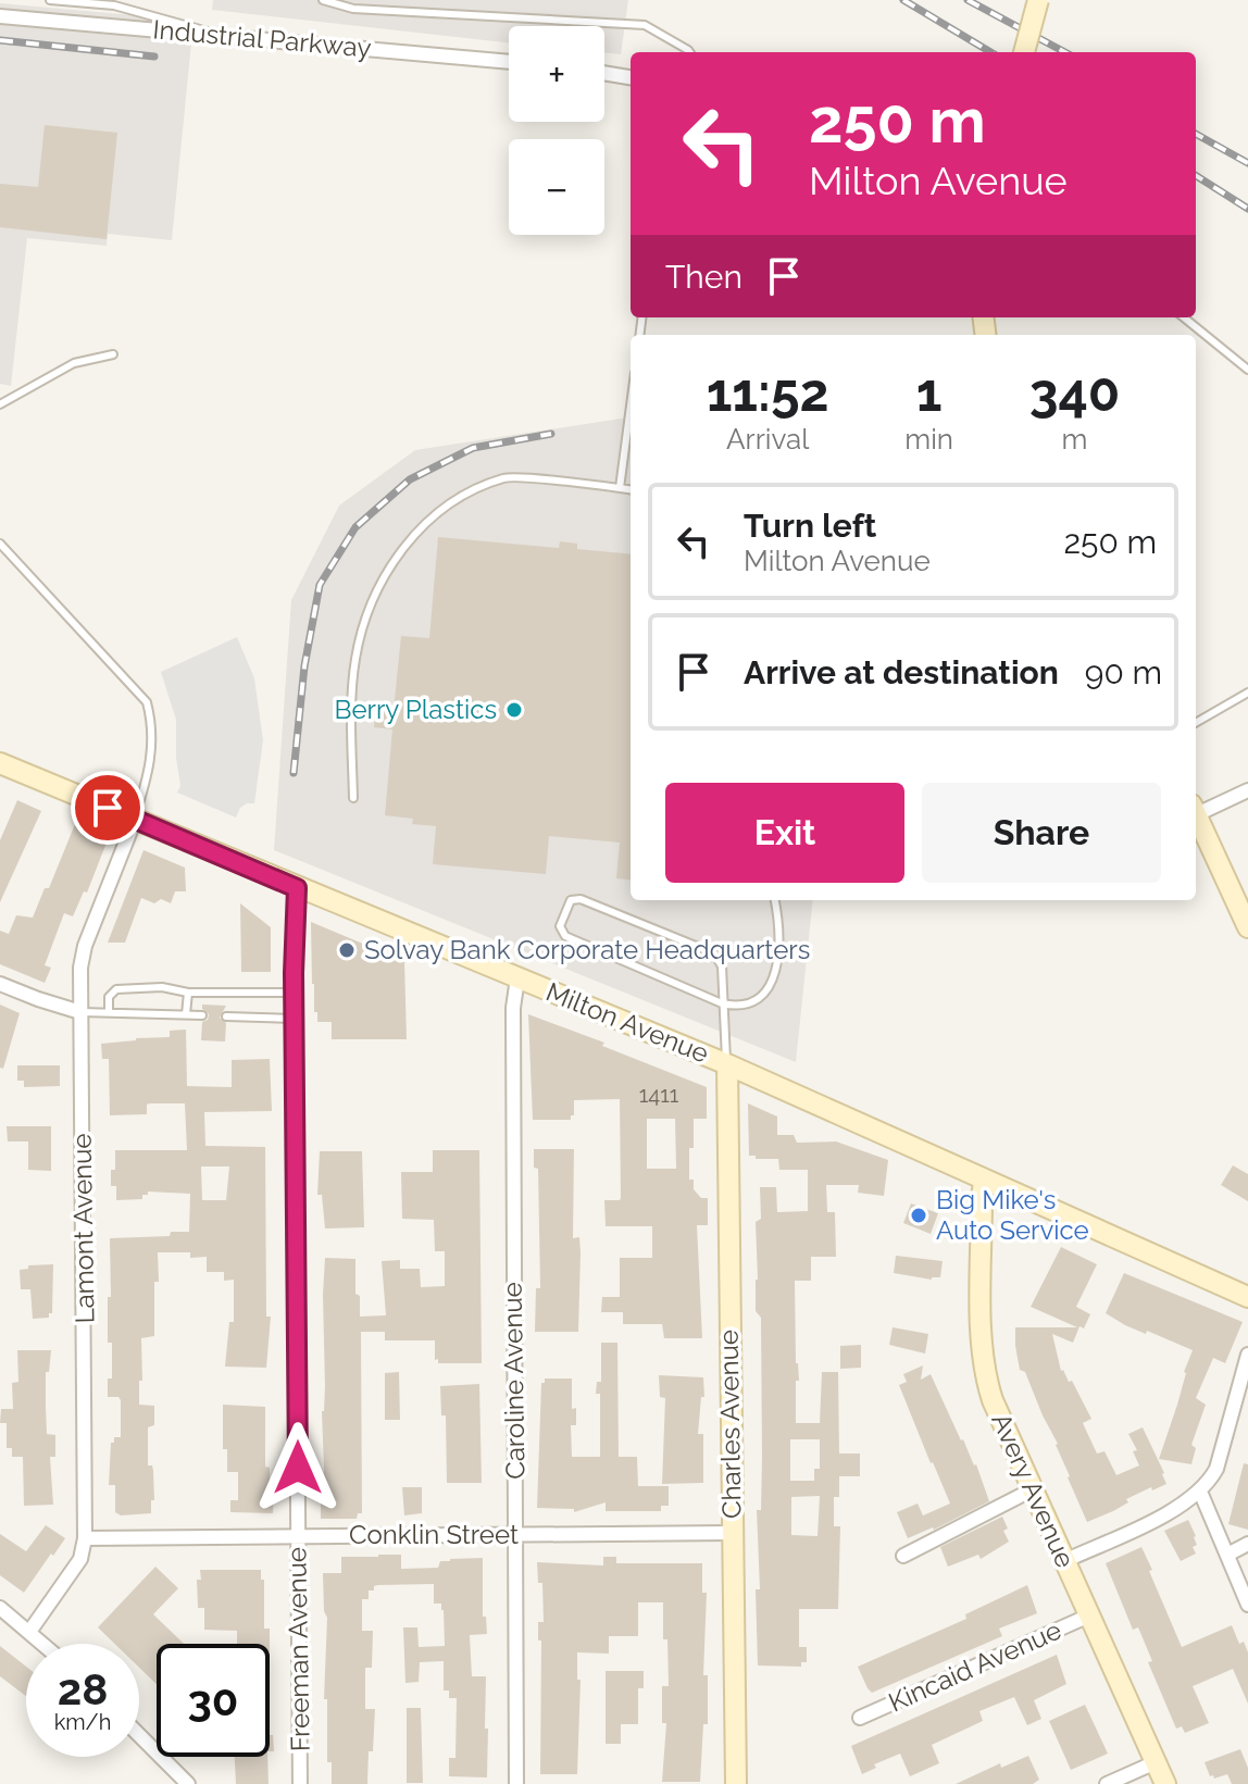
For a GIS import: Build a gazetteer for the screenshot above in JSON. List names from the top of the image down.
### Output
{
  "streets": {
    "main road": ["Milton Avenue", "Charles Avenue", "Avery Avenue"],
    "street": [
      "Industrial Parkway",
      "Lamont Avenue",
      "Caroline Avenue",
      "Conklin Street",
      "Freeman Avenue",
      "Kincaid Avenue"
    ]
  },
  "crossings": [
    ["Milton Avenue", "Lamont Avenue"],
    ["Milton Avenue", "Caroline Avenue"],
    ["Milton Avenue", "Charles Avenue"],
    ["Milton Avenue", "Avery Avenue"],
    ["Milton Avenue", "Freeman Avenue"],
    ["Lamont Avenue", "Conklin Street"],
    ["Caroline Avenue", "Conklin Street"],
    ["Charles Avenue", "Conklin Street"],
    ["Avery Avenue", "Kincaid Avenue"],
    ["Conklin Street", "Freeman Avenue"]
  ],
  "places": ["Berry Plastics", "Solvay Bank Corporate Headquarters", "Big Mike's Auto Service"],
  "house_numbers": ["1411"],
  "page": {
    "map_buttons": ["+", "−"],
    "turn": ["250 m", "Milton Avenue"],
    "then": "Then",
    "eta": [
      "11:52",
      "Arrival",
      "1",
      "min",
      "340",
      "m"
    ],
    "list": [
      {
        "name": "Turn left",
        "note": "Milton Avenue",
        "value": "250 m"
      },
      {
        "name": "Arrive at destination",
        "value": "90 m"
      }
    ],
    "buttons": ["Exit", "Share"],
    "speed": "28 km/h",
    "limit": "30"
  }
}
